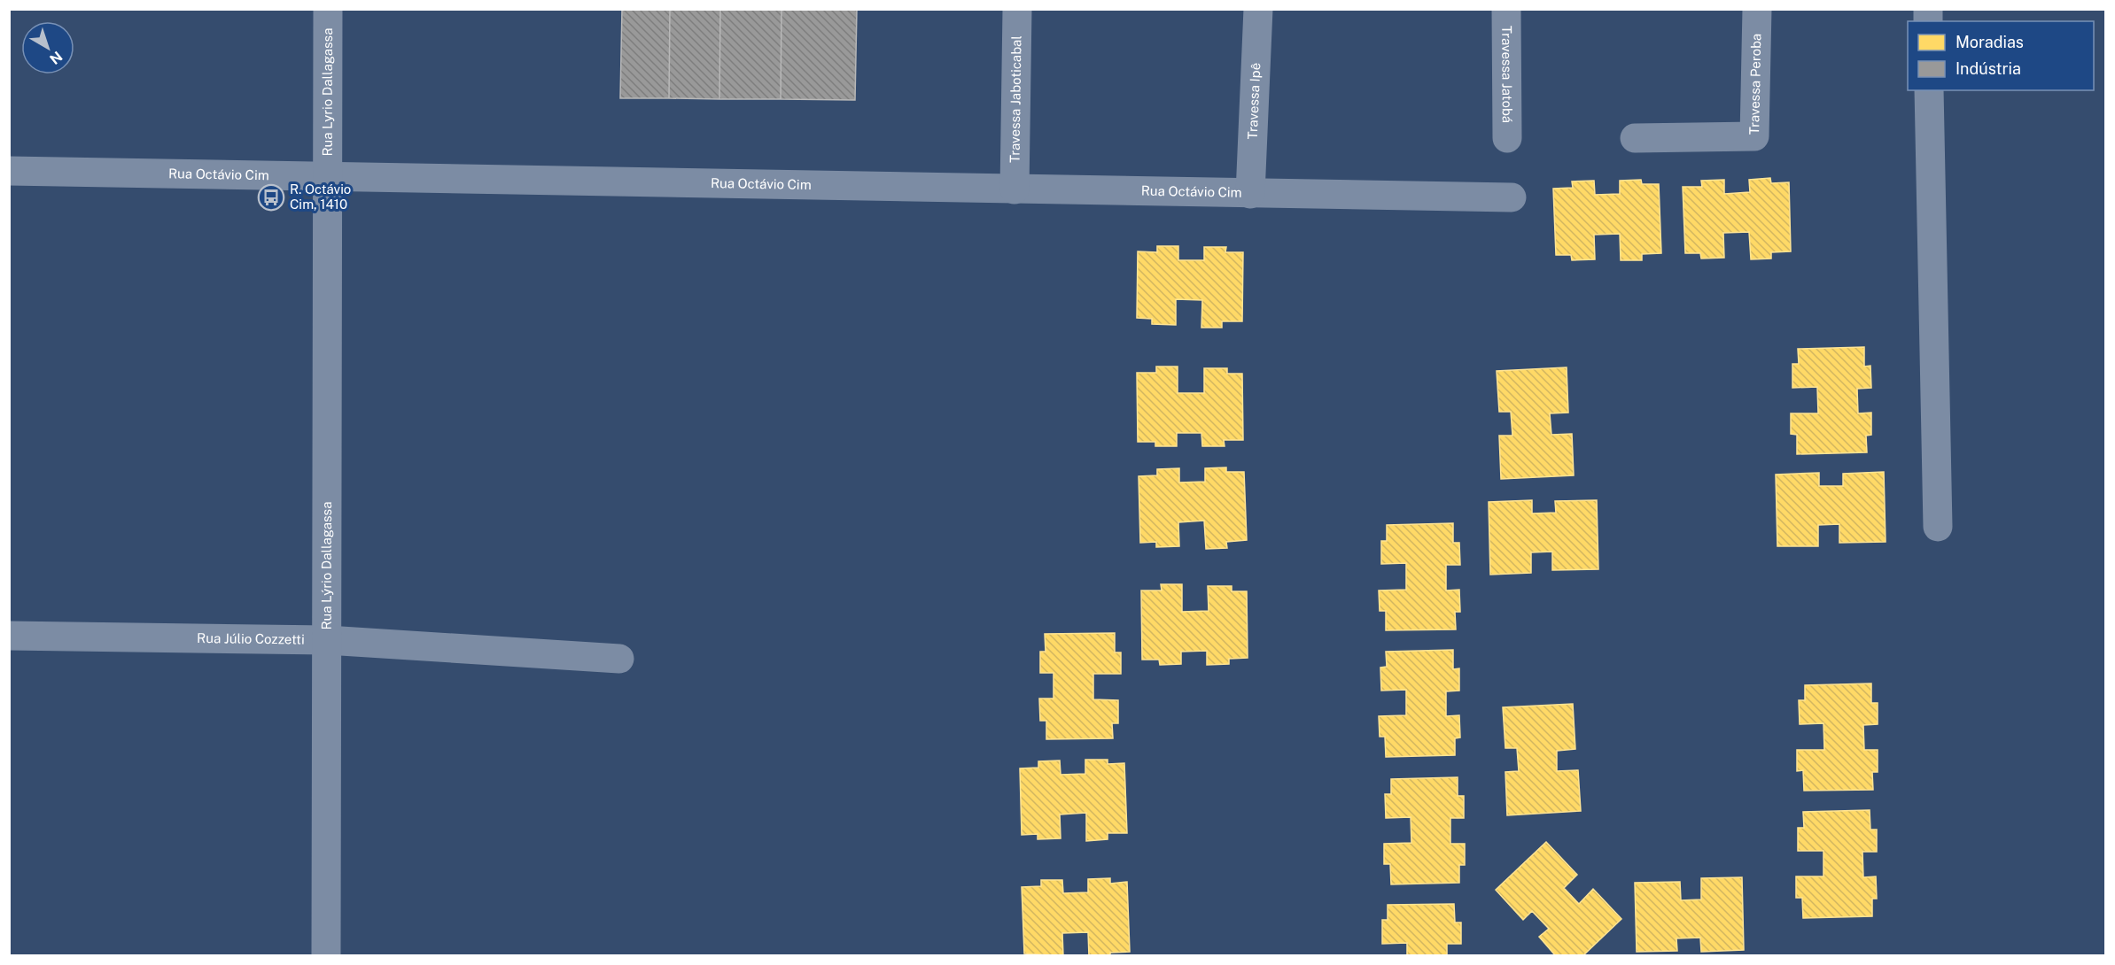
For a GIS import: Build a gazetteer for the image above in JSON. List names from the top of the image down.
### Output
{
  "streets": {
    "street": [
      "Travessa Jatobá",
      "Travessa Peroba",
      "Rua Lyrio Dallagassa",
      "Travessa Jaboticabal",
      "Travessa Ipê",
      "Rua Octávio Cim",
      "Rua Lýrio Dallagassa",
      "Rua Júlio Cozzetti"
    ]
  },
  "crossings": [
    ["Rua Lyrio Dallagassa", "Rua Octávio Cim"],
    ["Rua Lyrio Dallagassa", "Rua Lýrio Dallagassa"],
    ["Travessa Jaboticabal", "Rua Octávio Cim"],
    ["Travessa Ipê", "Rua Octávio Cim"],
    ["Rua Octávio Cim", "Rua Lýrio Dallagassa"],
    ["Rua Lýrio Dallagassa", "Rua Júlio Cozzetti"]
  ],
  "places": {
    "bus stop": ["R. Octávio Cim, 1410"]
  },
  "legend": ["Moradias", "Indústria"],
  "north": "bottom right"
}
